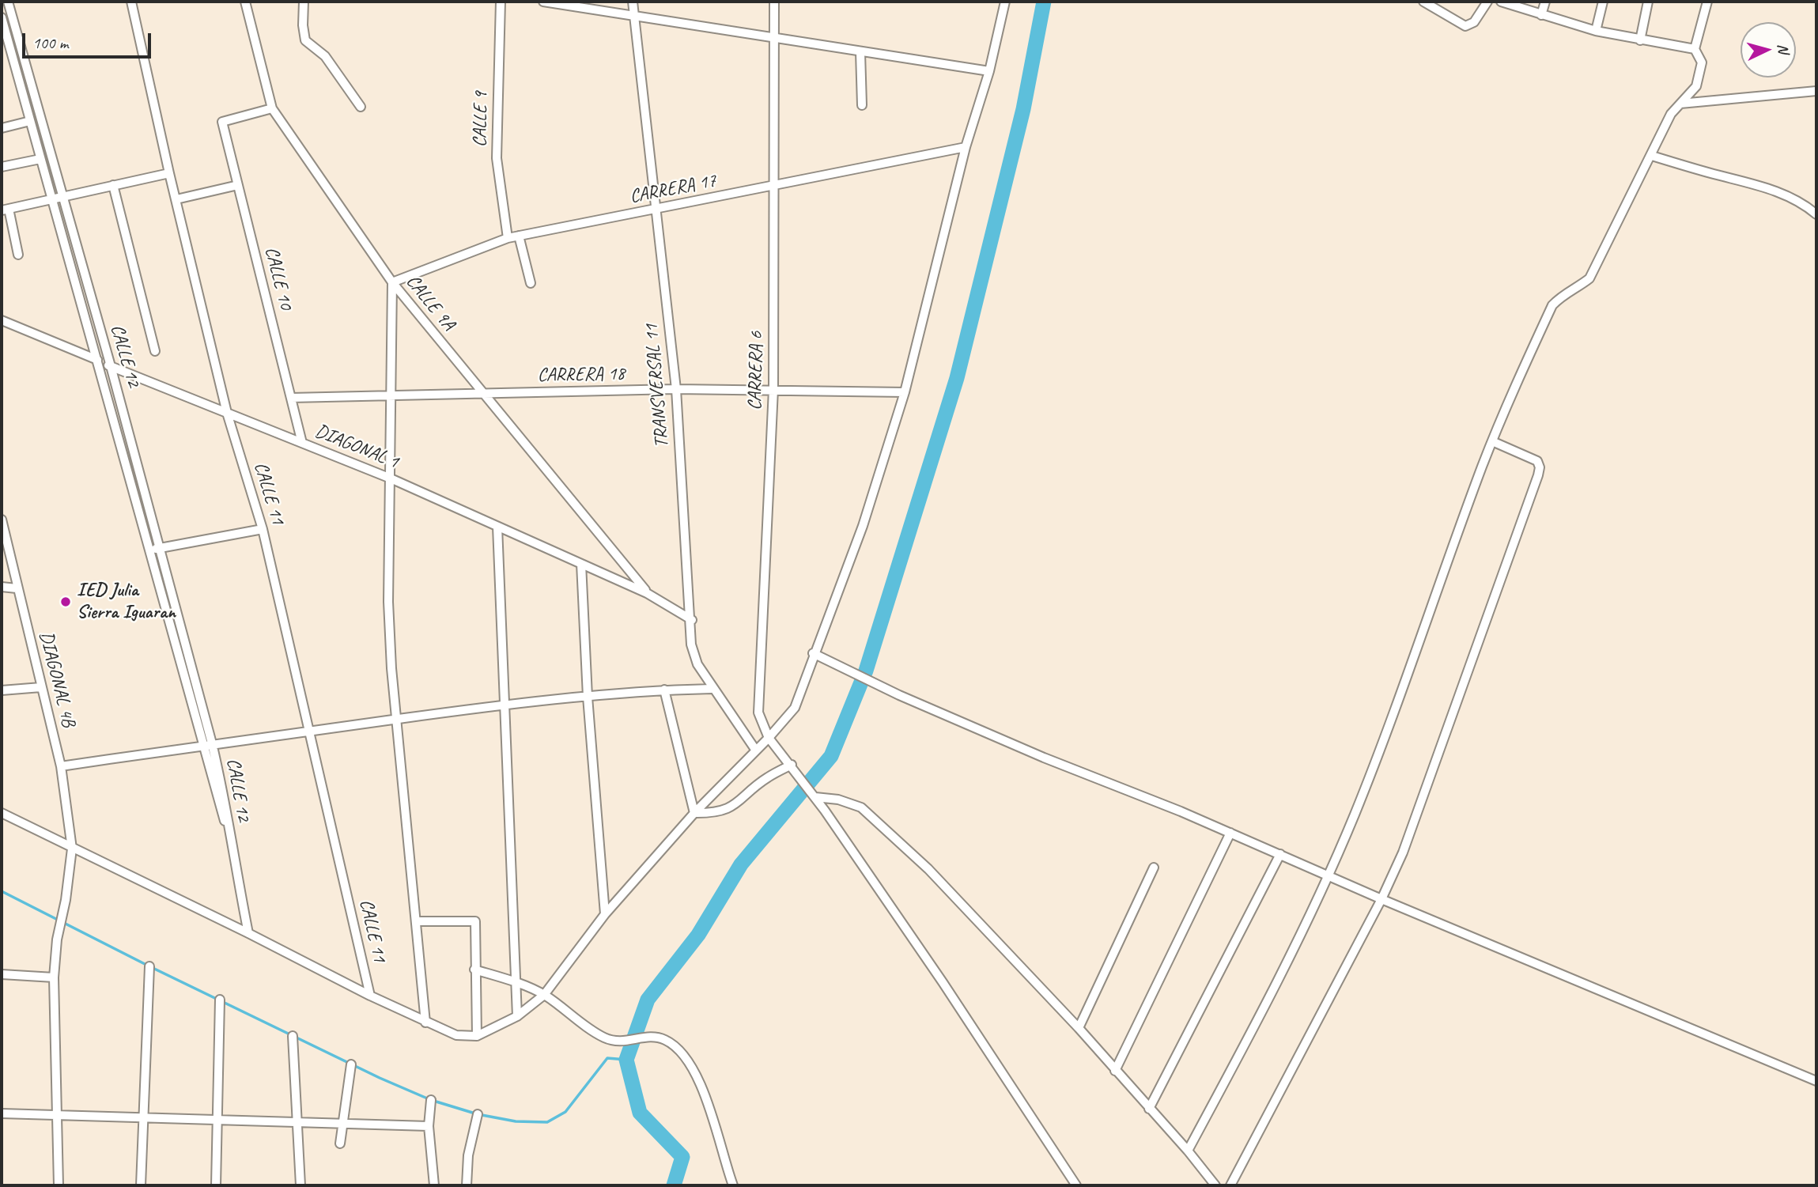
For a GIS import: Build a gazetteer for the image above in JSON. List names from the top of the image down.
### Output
{
  "streets": {
    "street": [
      "CALLE 9",
      "CARRERA 17",
      "CALLE 10",
      "CALLE 9A",
      "CALLE 12",
      "CARRERA 6",
      "CARRERA 18",
      "TRANSVERSAL 11",
      "DIAGONAL 1",
      "CALLE 11",
      "DIAGONAL 4B"
    ]
  },
  "crossings": [
    ["CALLE 9", "CARRERA 17"],
    ["CARRERA 17", "CALLE 9A"],
    ["CARRERA 17", "CARRERA 6"],
    ["CARRERA 17", "TRANSVERSAL 11"],
    ["CALLE 10", "CALLE 9A"],
    ["CALLE 10", "CARRERA 18"],
    ["CALLE 10", "DIAGONAL 1"],
    ["CALLE 9A", "CARRERA 18"],
    ["CALLE 9A", "DIAGONAL 1"],
    ["CALLE 12", "DIAGONAL 1"],
    ["CARRERA 6", "CARRERA 18"],
    ["CARRERA 18", "TRANSVERSAL 11"],
    ["TRANSVERSAL 11", "DIAGONAL 1"],
    ["DIAGONAL 1", "CALLE 11"]
  ],
  "places": ["IED Julia Sierra Iguaran"],
  "scale_bar": "100 m",
  "north": "right"
}
